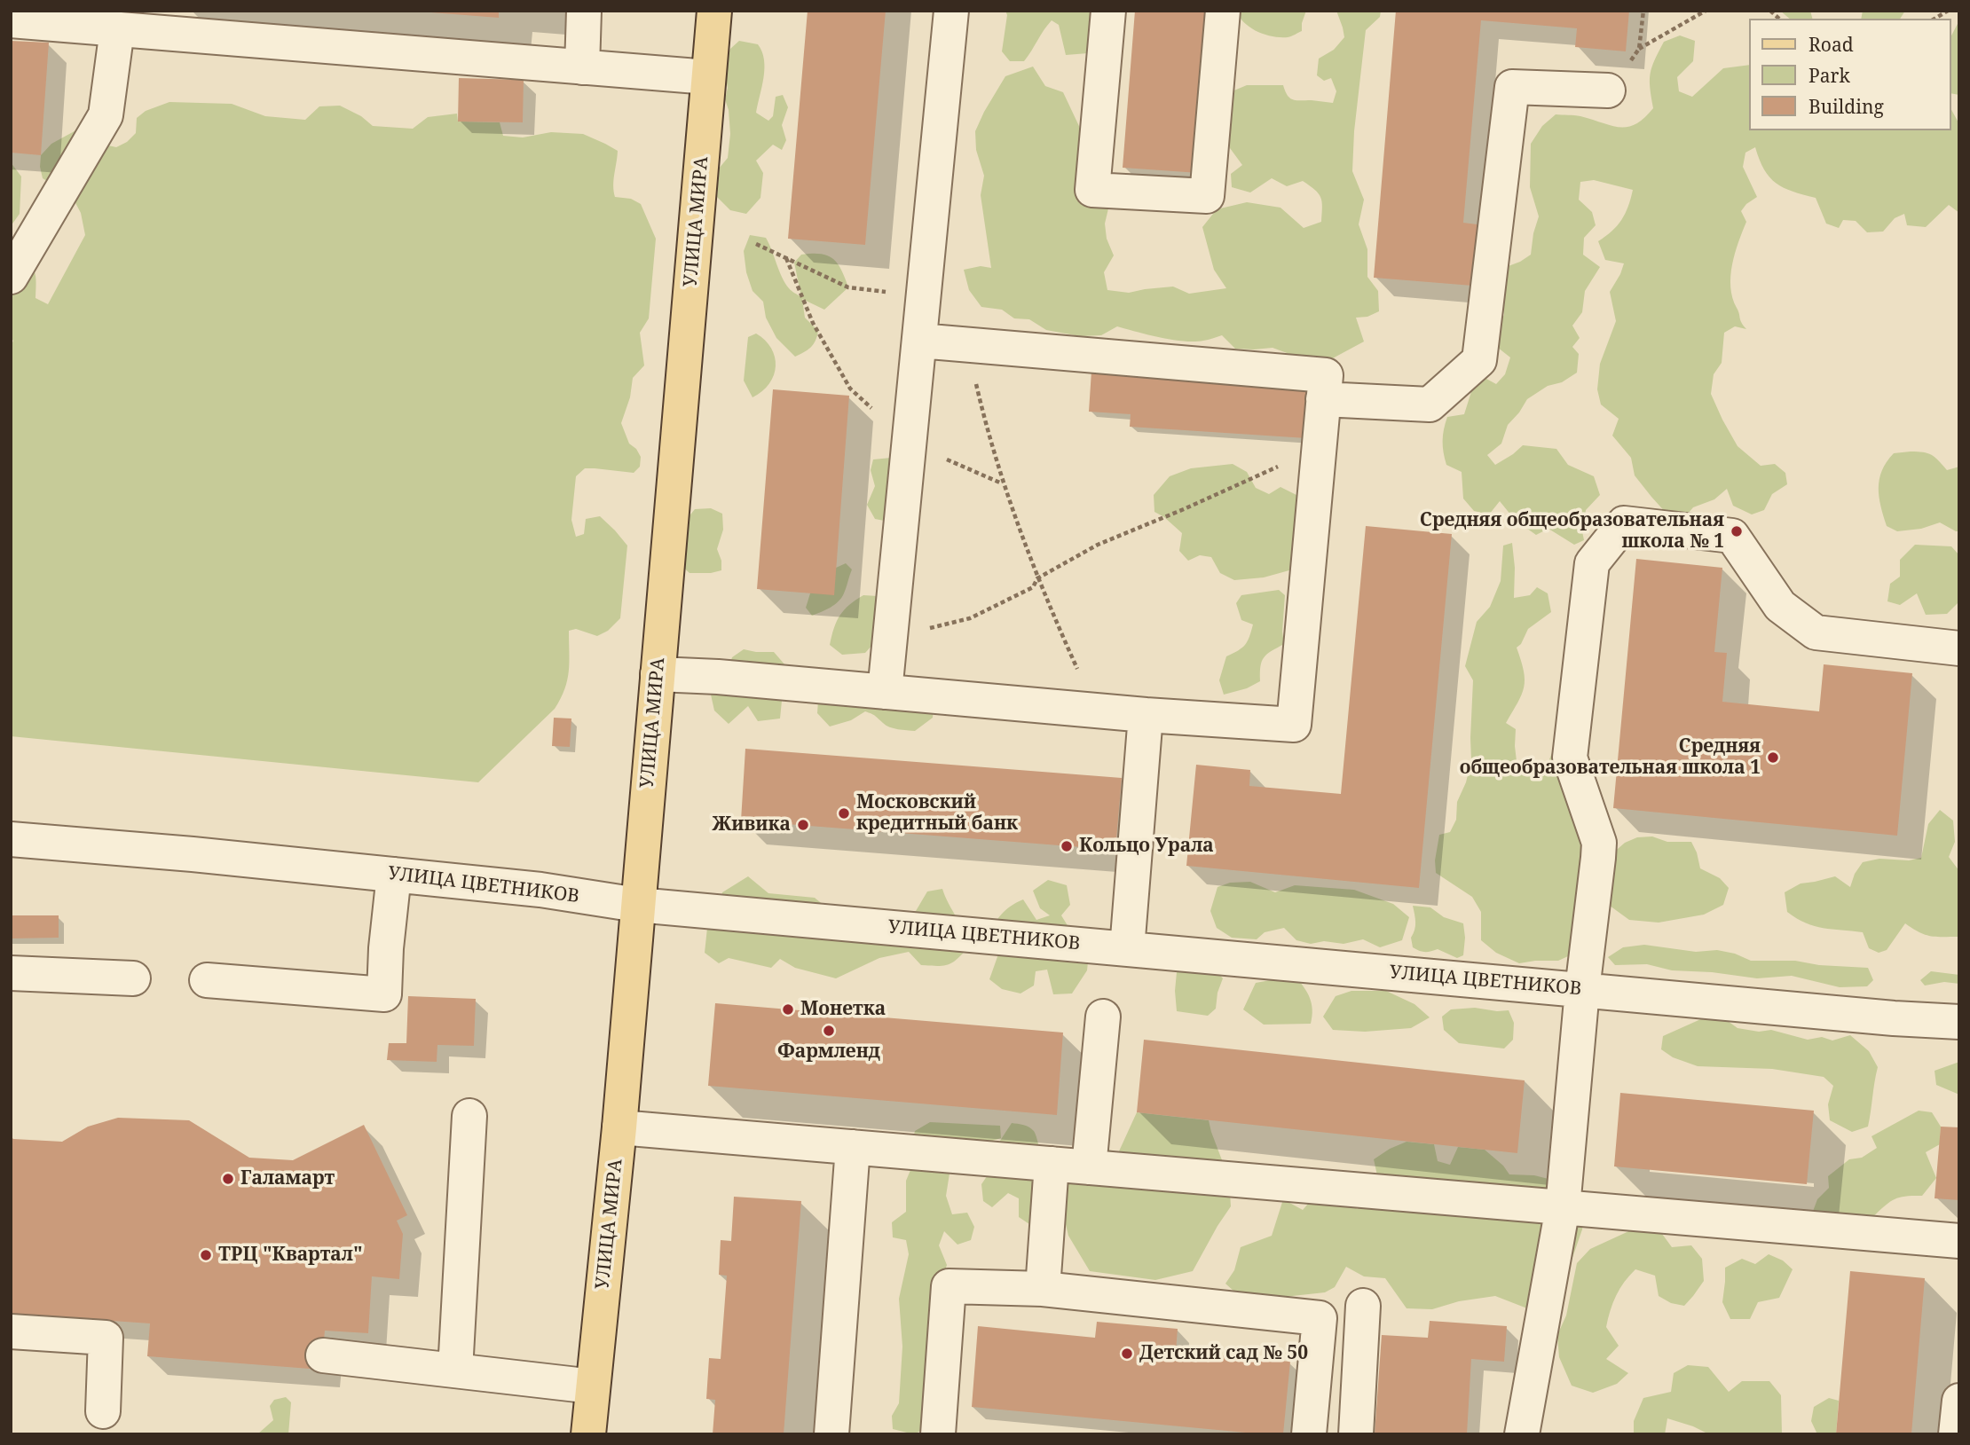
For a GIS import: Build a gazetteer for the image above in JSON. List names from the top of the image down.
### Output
{
  "streets": {
    "main road": ["УЛИЦА МИРА"],
    "street": ["УЛИЦА ЦВЕТНИКОВ"]
  },
  "crossings": [
    ["УЛИЦА МИРА", "УЛИЦА ЦВЕТНИКОВ"]
  ],
  "places": [
    "Средняя общеобразовательная школа № 1",
    "Средняя общеобразовательная школа 1",
    "Московский кредитный банк",
    "Живика",
    "Кольцо Урала",
    "Монетка",
    "Фармленд",
    "Галамарт",
    "ТРЦ \"Квартал\"",
    "Детский сад № 50"
  ],
  "legend": ["Road", "Park", "Building"]
}
